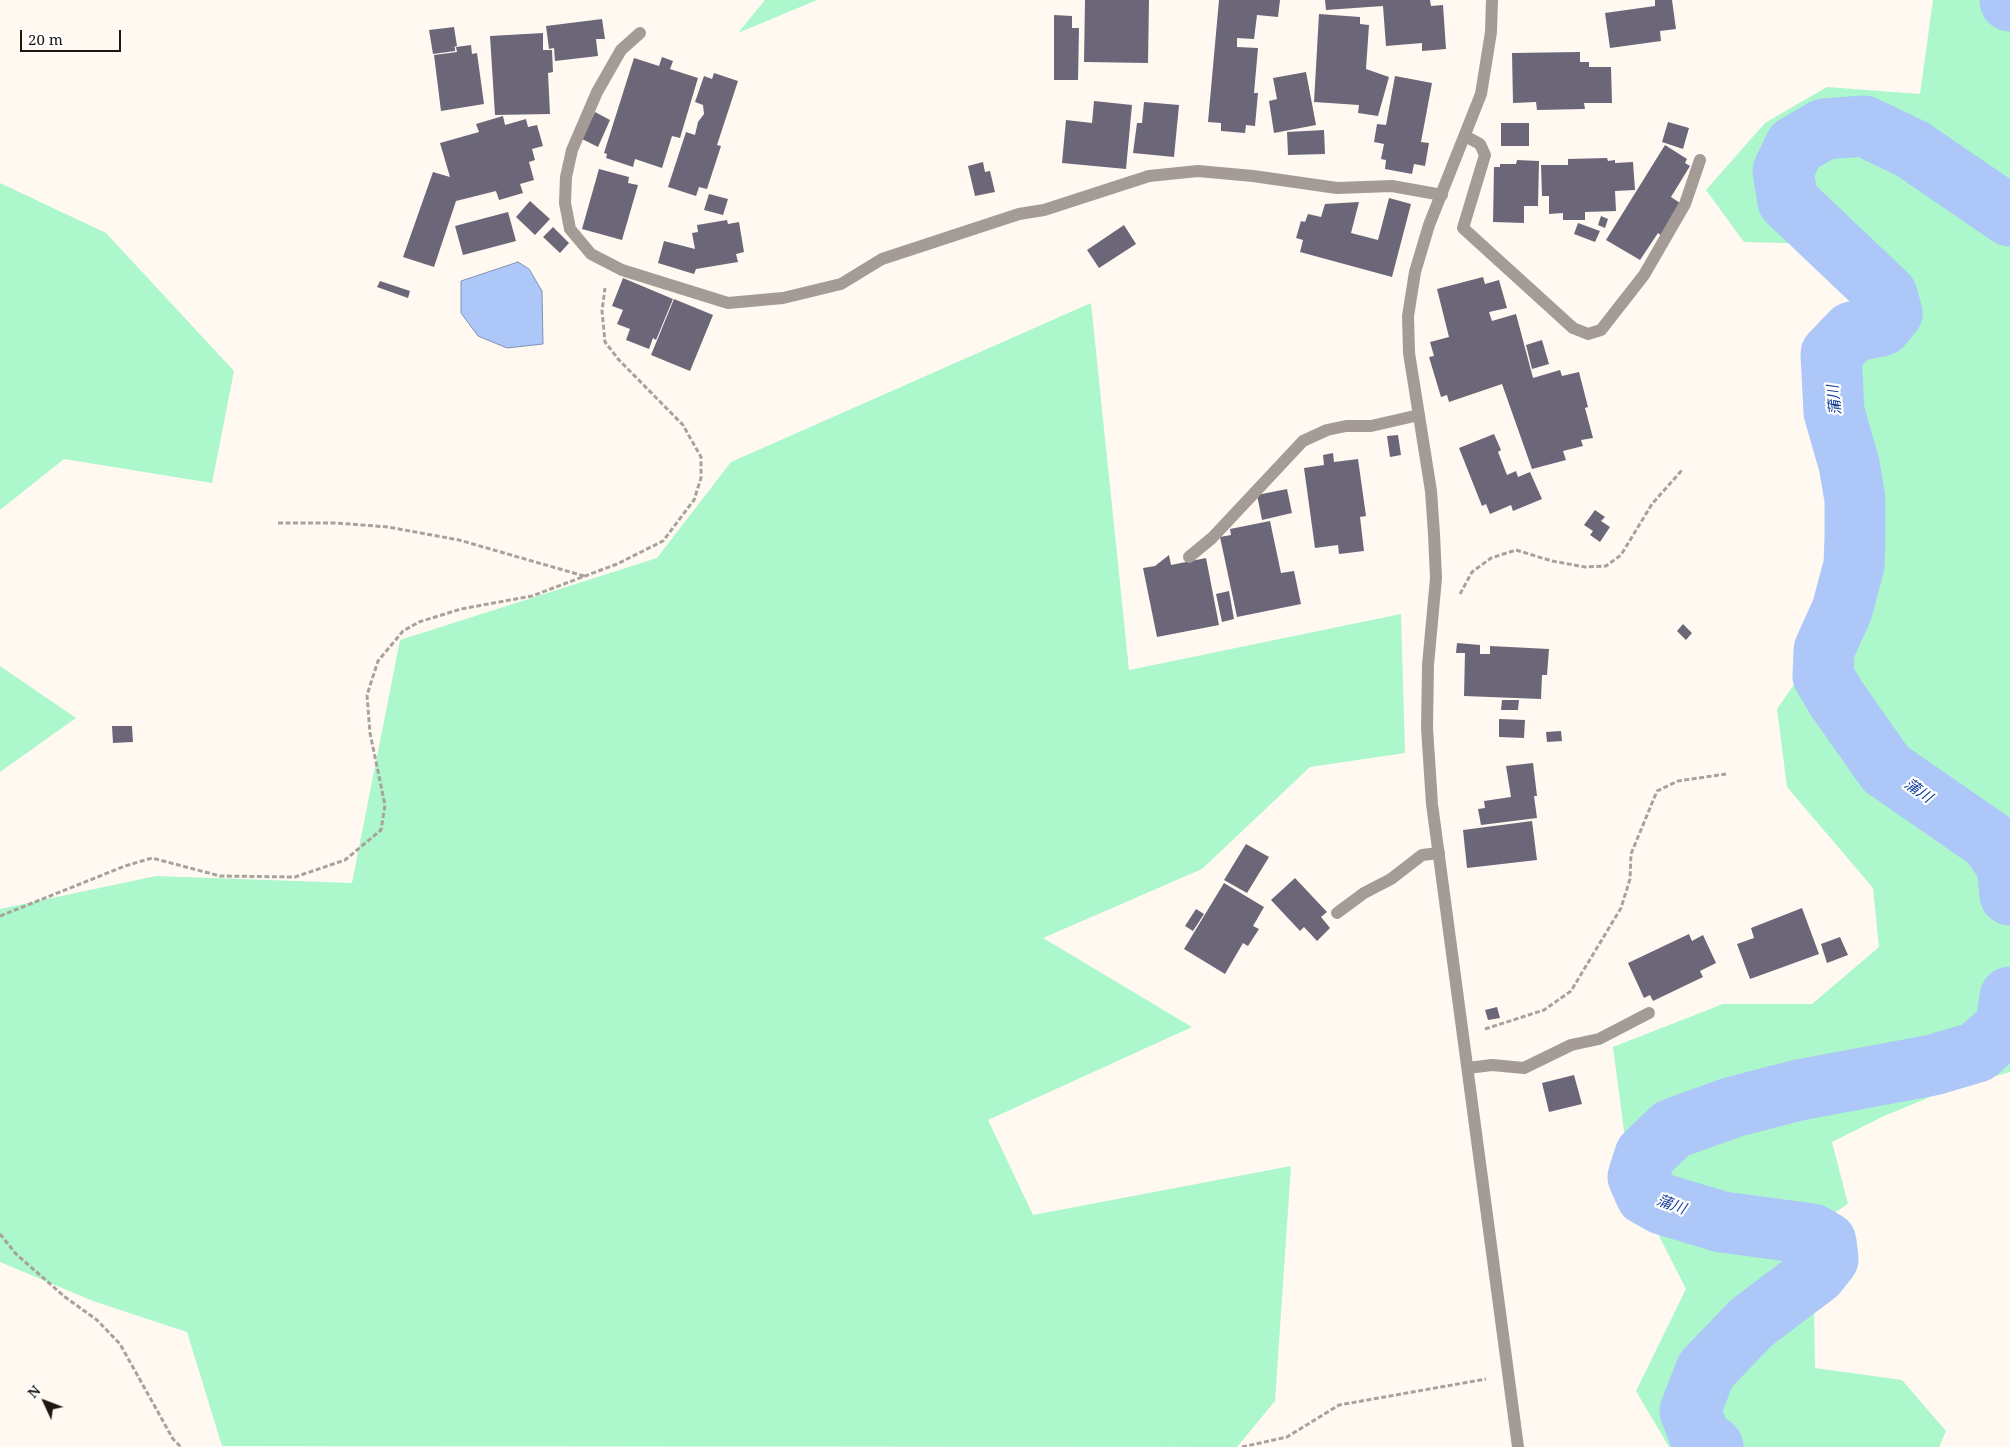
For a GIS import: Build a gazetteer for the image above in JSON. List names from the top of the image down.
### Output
{
  "water": ["蒲川"],
  "scale_bar": "20 m",
  "north": "top left"
}
